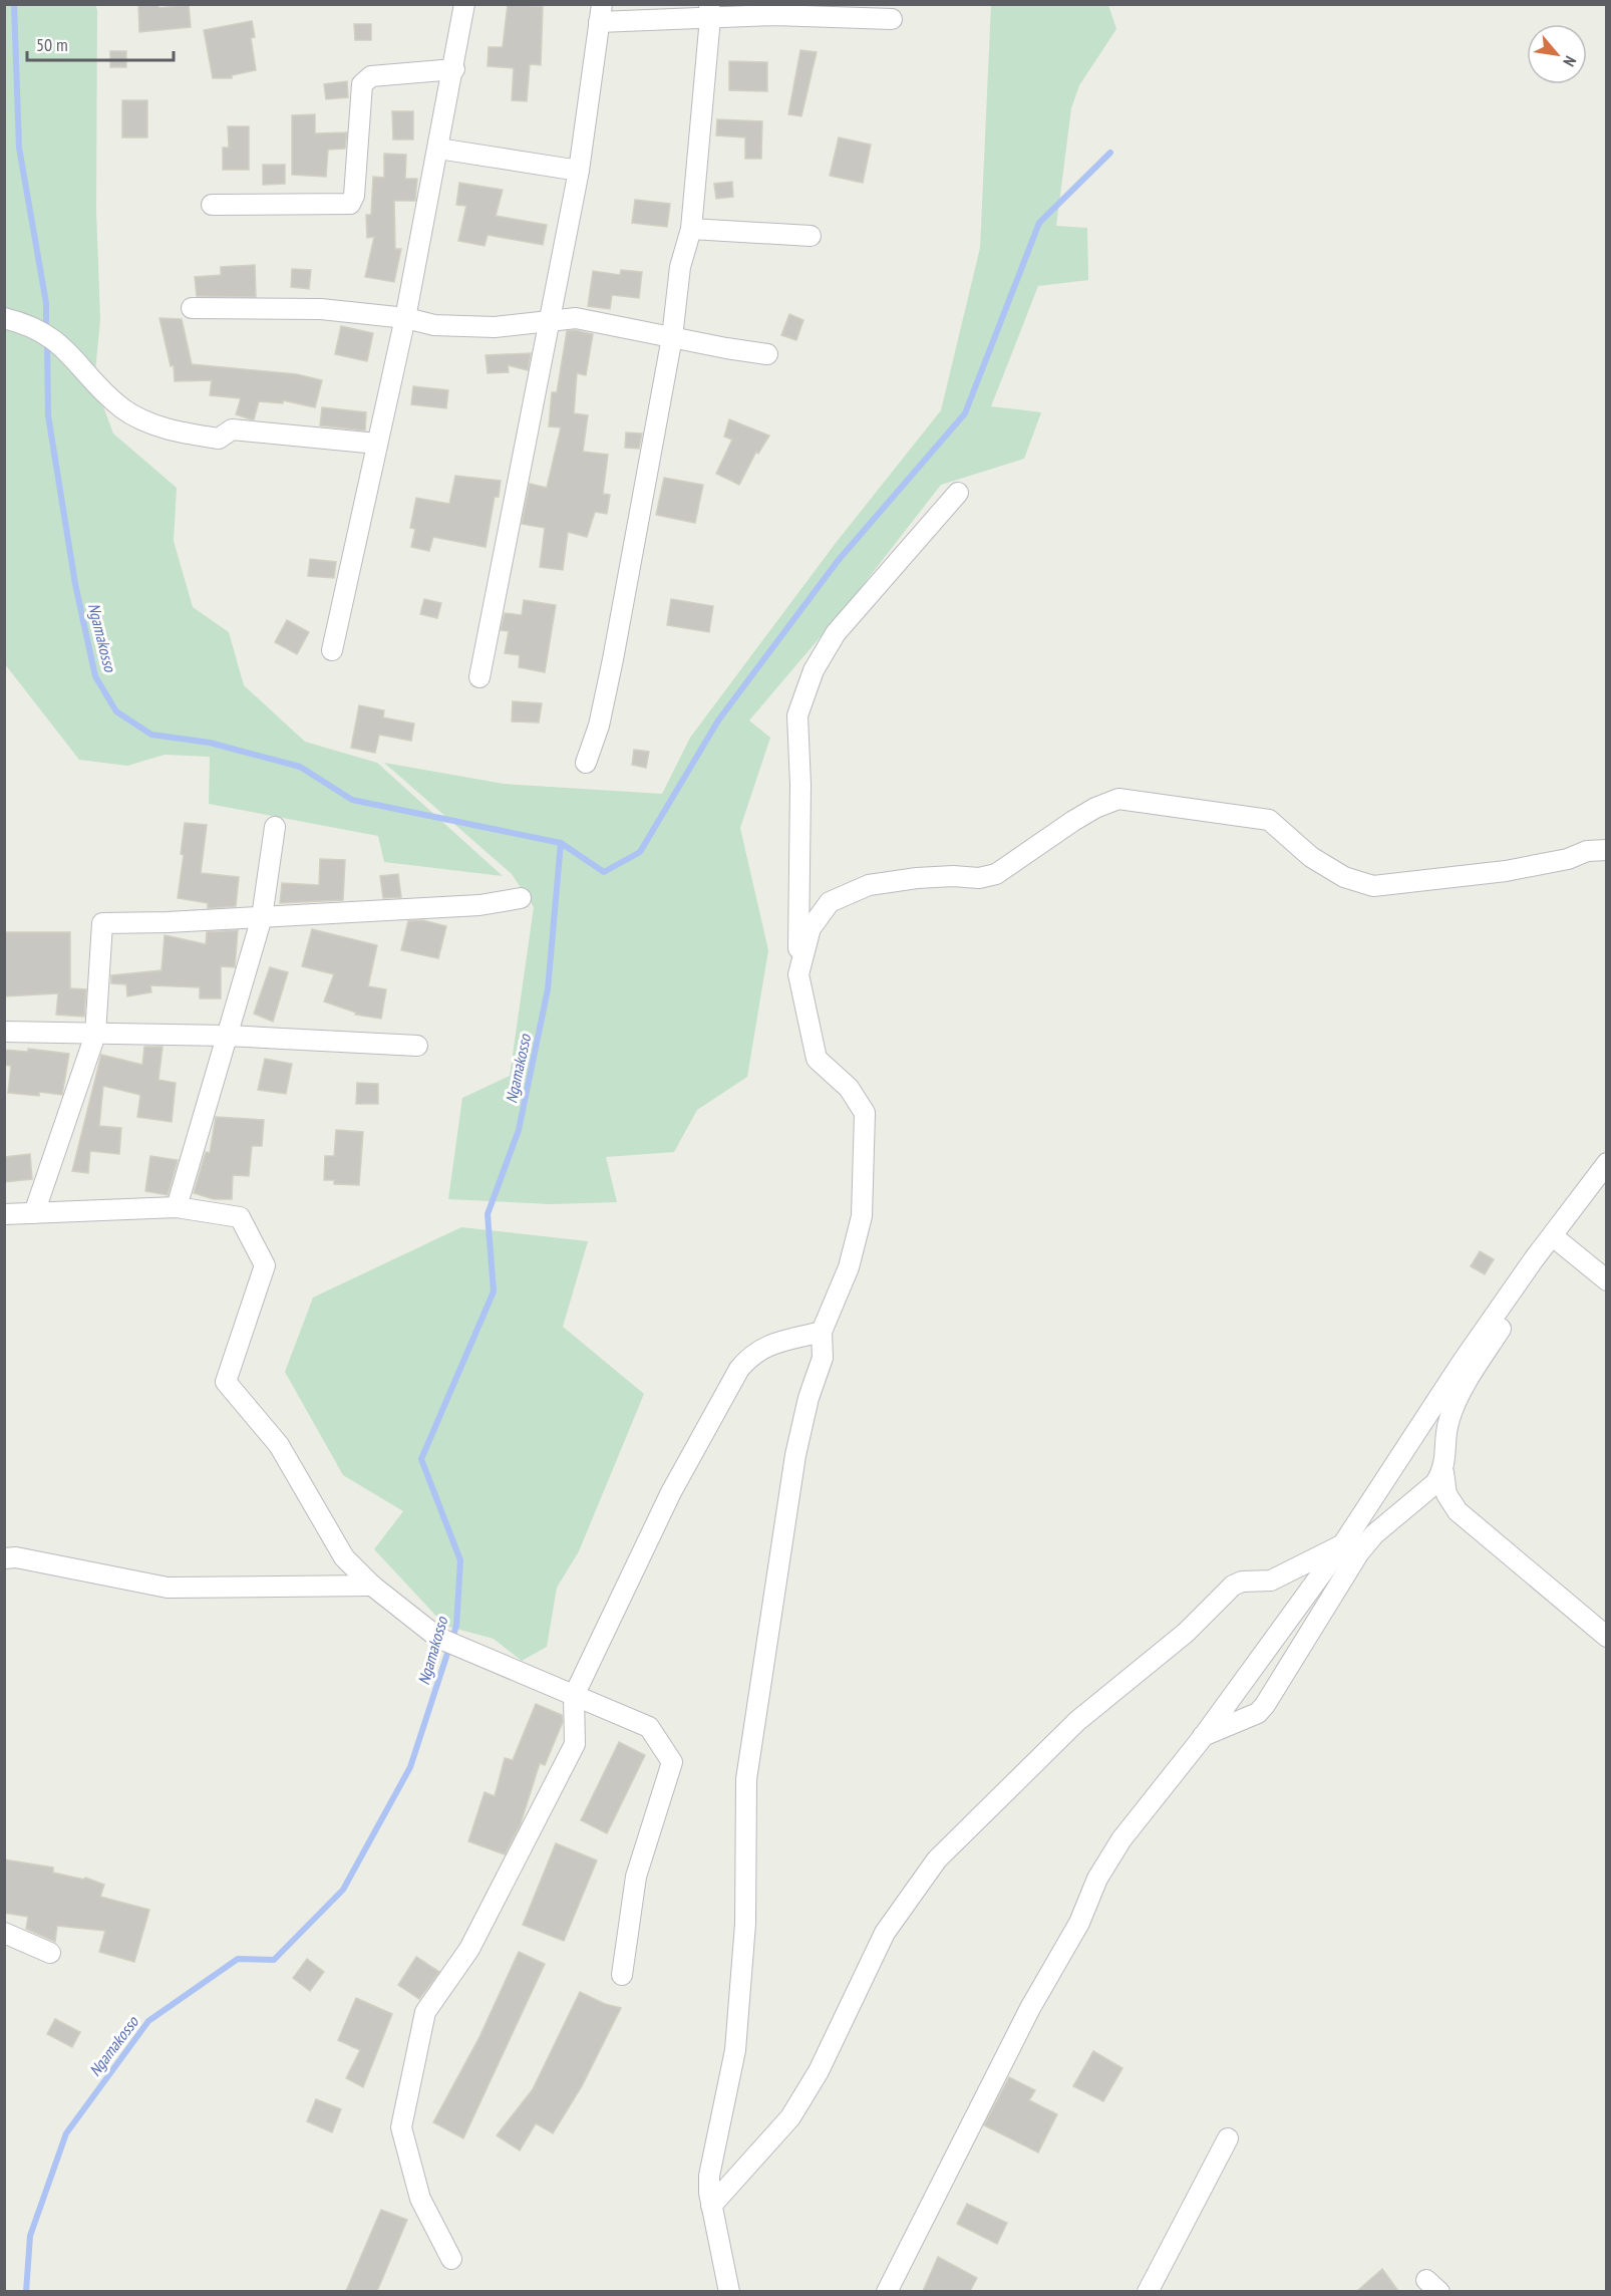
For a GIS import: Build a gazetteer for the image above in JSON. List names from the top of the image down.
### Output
{
  "water": ["Ngamakosso"],
  "scale_bar": "50 m",
  "north": "bottom right"
}
